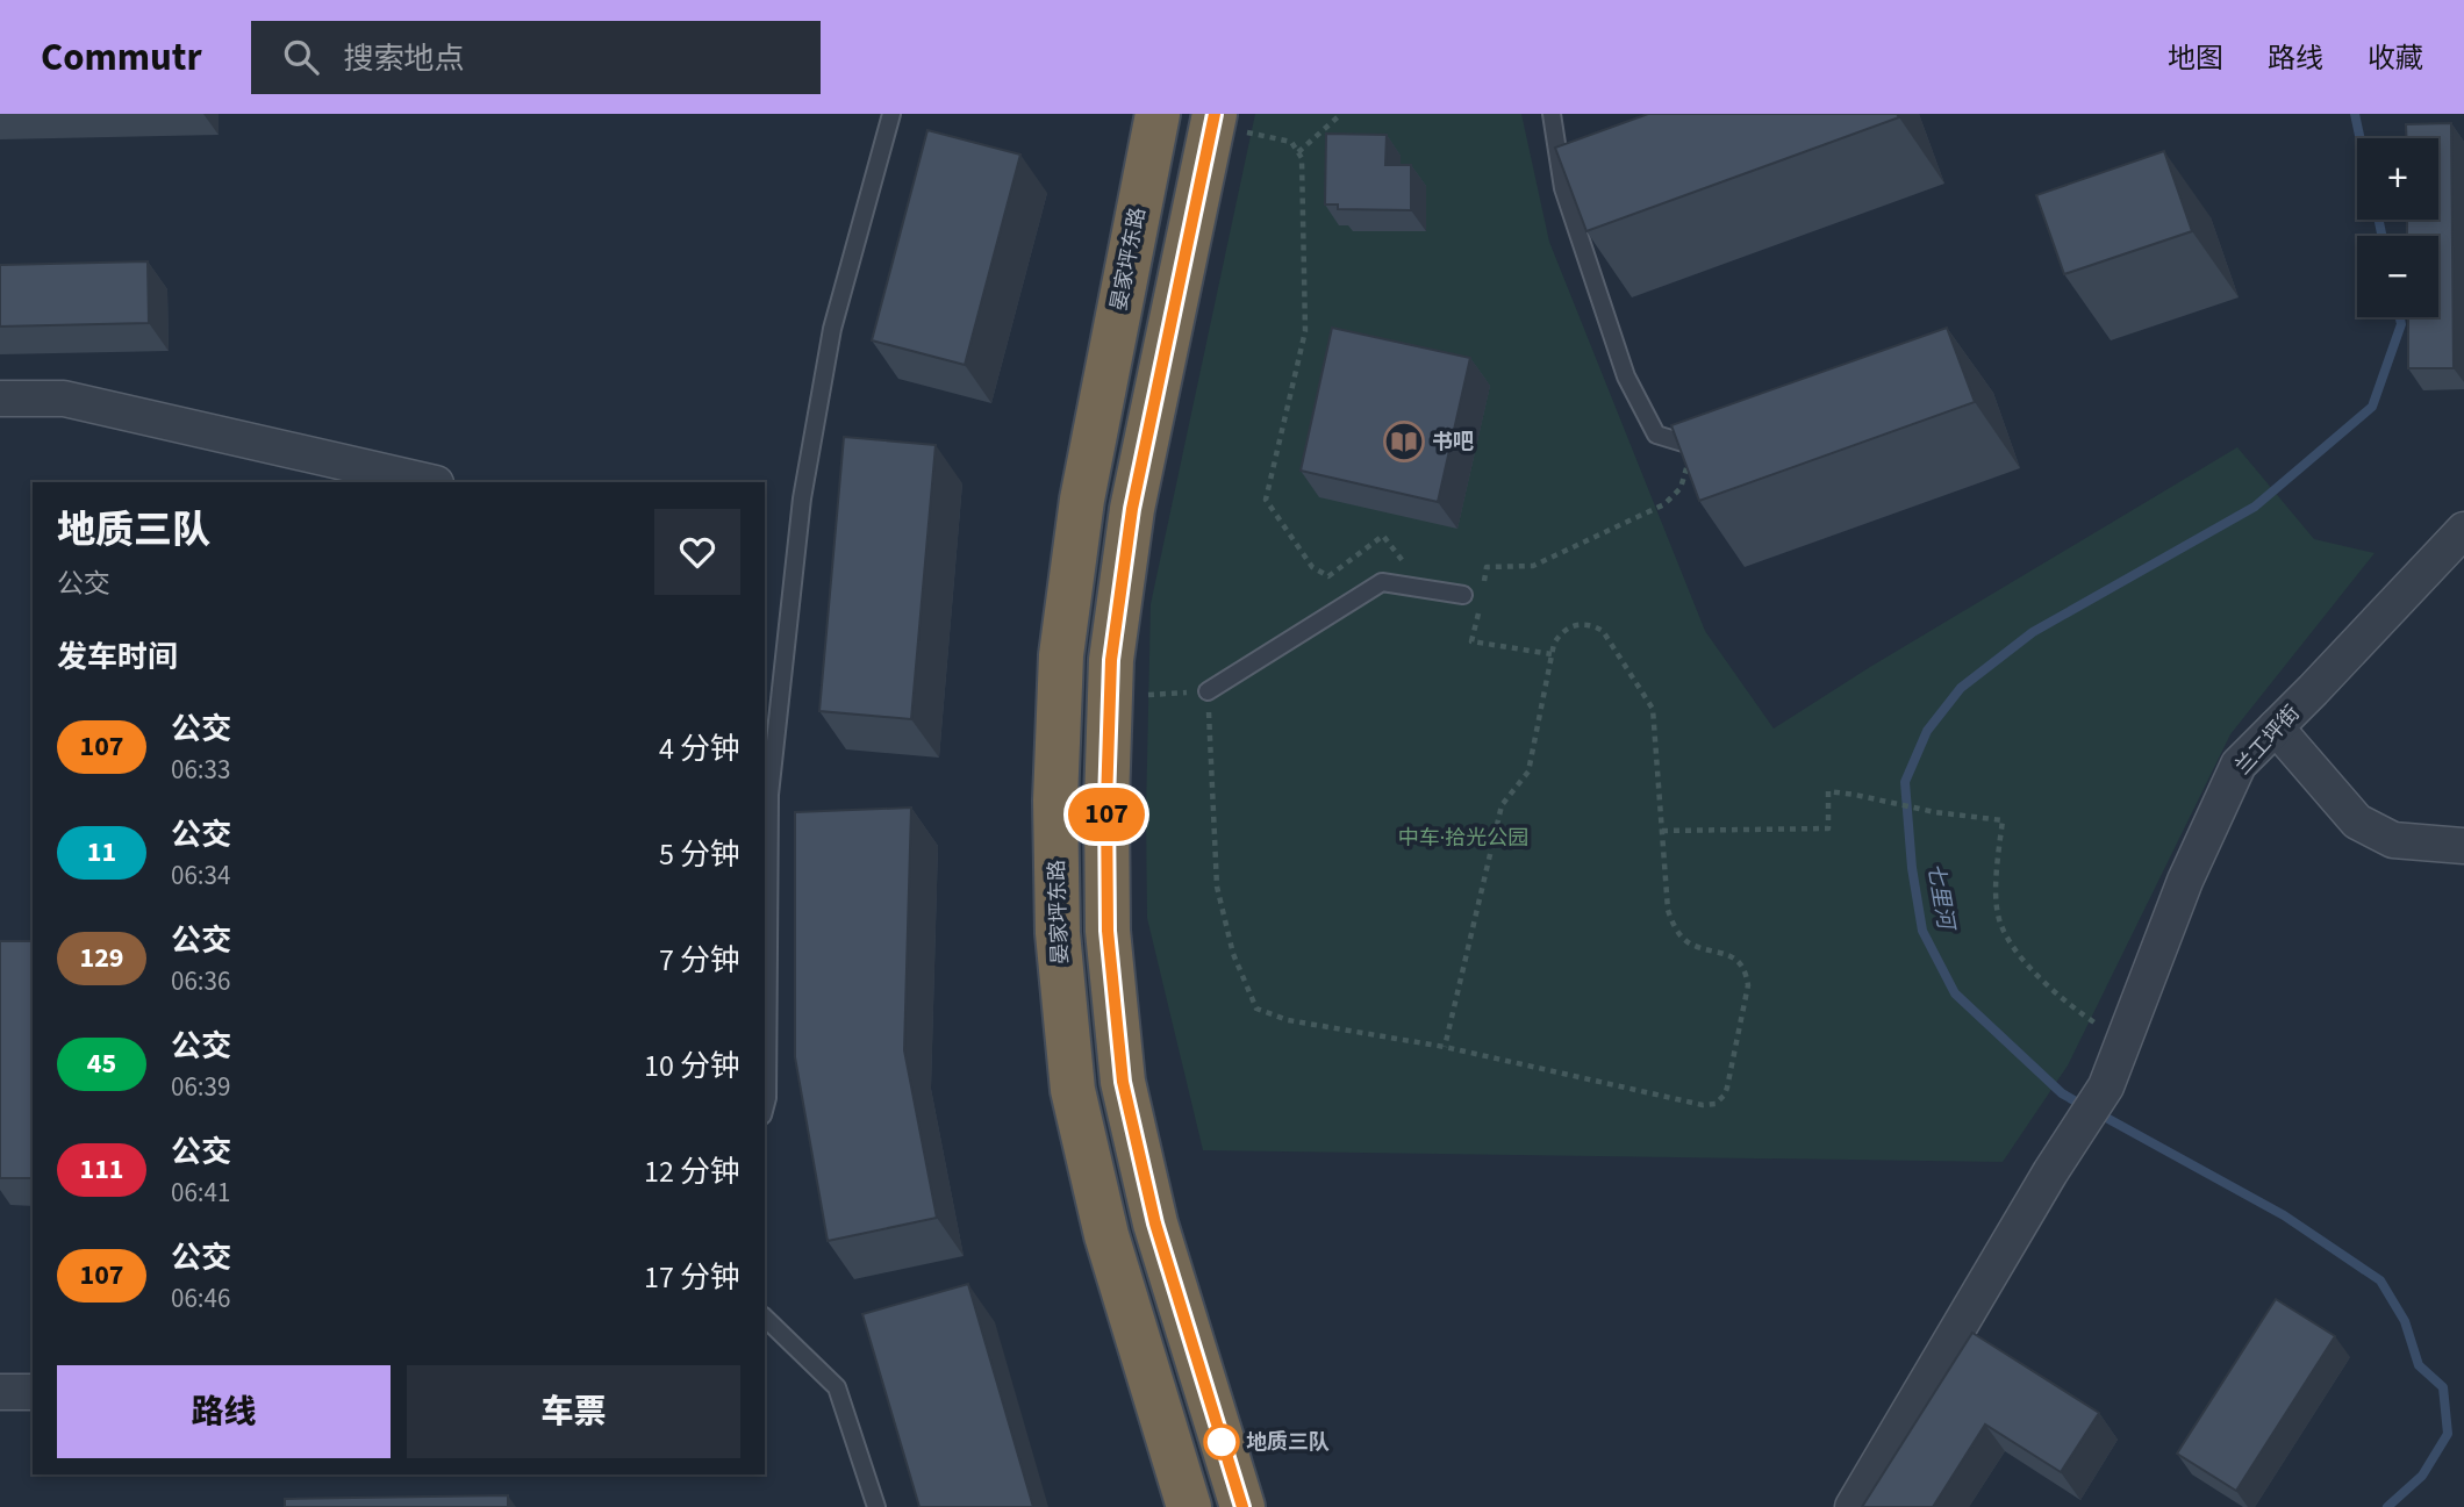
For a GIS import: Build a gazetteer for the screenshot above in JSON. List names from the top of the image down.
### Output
{
  "streets": {
    "highway": ["晏家坪东路"],
    "street": ["兰工坪街"]
  },
  "water": ["七里河"],
  "parks": ["中车·拾光公园"],
  "places": {
    "library": ["书吧"],
    "other": ["地质三队"]
  },
  "lines": ["bus line 107"],
  "page": {
    "header": "Commutr",
    "search": "搜索地点",
    "nav": ["地图", "路线", "收藏"],
    "on_map": "107",
    "map_buttons": ["+", "−"],
    "heading": [
      ["地质三队", "公交"],
      "发车时间"
    ],
    "list": [
      {
        "mark": "107",
        "name": "公交",
        "note": "06:33",
        "value": "4 分钟"
      },
      {
        "mark": "11",
        "name": "公交",
        "note": "06:34",
        "value": "5 分钟"
      },
      {
        "mark": "129",
        "name": "公交",
        "note": "06:36",
        "value": "7 分钟"
      },
      {
        "mark": "45",
        "name": "公交",
        "note": "06:39",
        "value": "10 分钟"
      },
      {
        "mark": "111",
        "name": "公交",
        "note": "06:41",
        "value": "12 分钟"
      },
      {
        "mark": "107",
        "name": "公交",
        "note": "06:46",
        "value": "17 分钟"
      }
    ],
    "buttons": ["路线", "车票"]
  }
}
